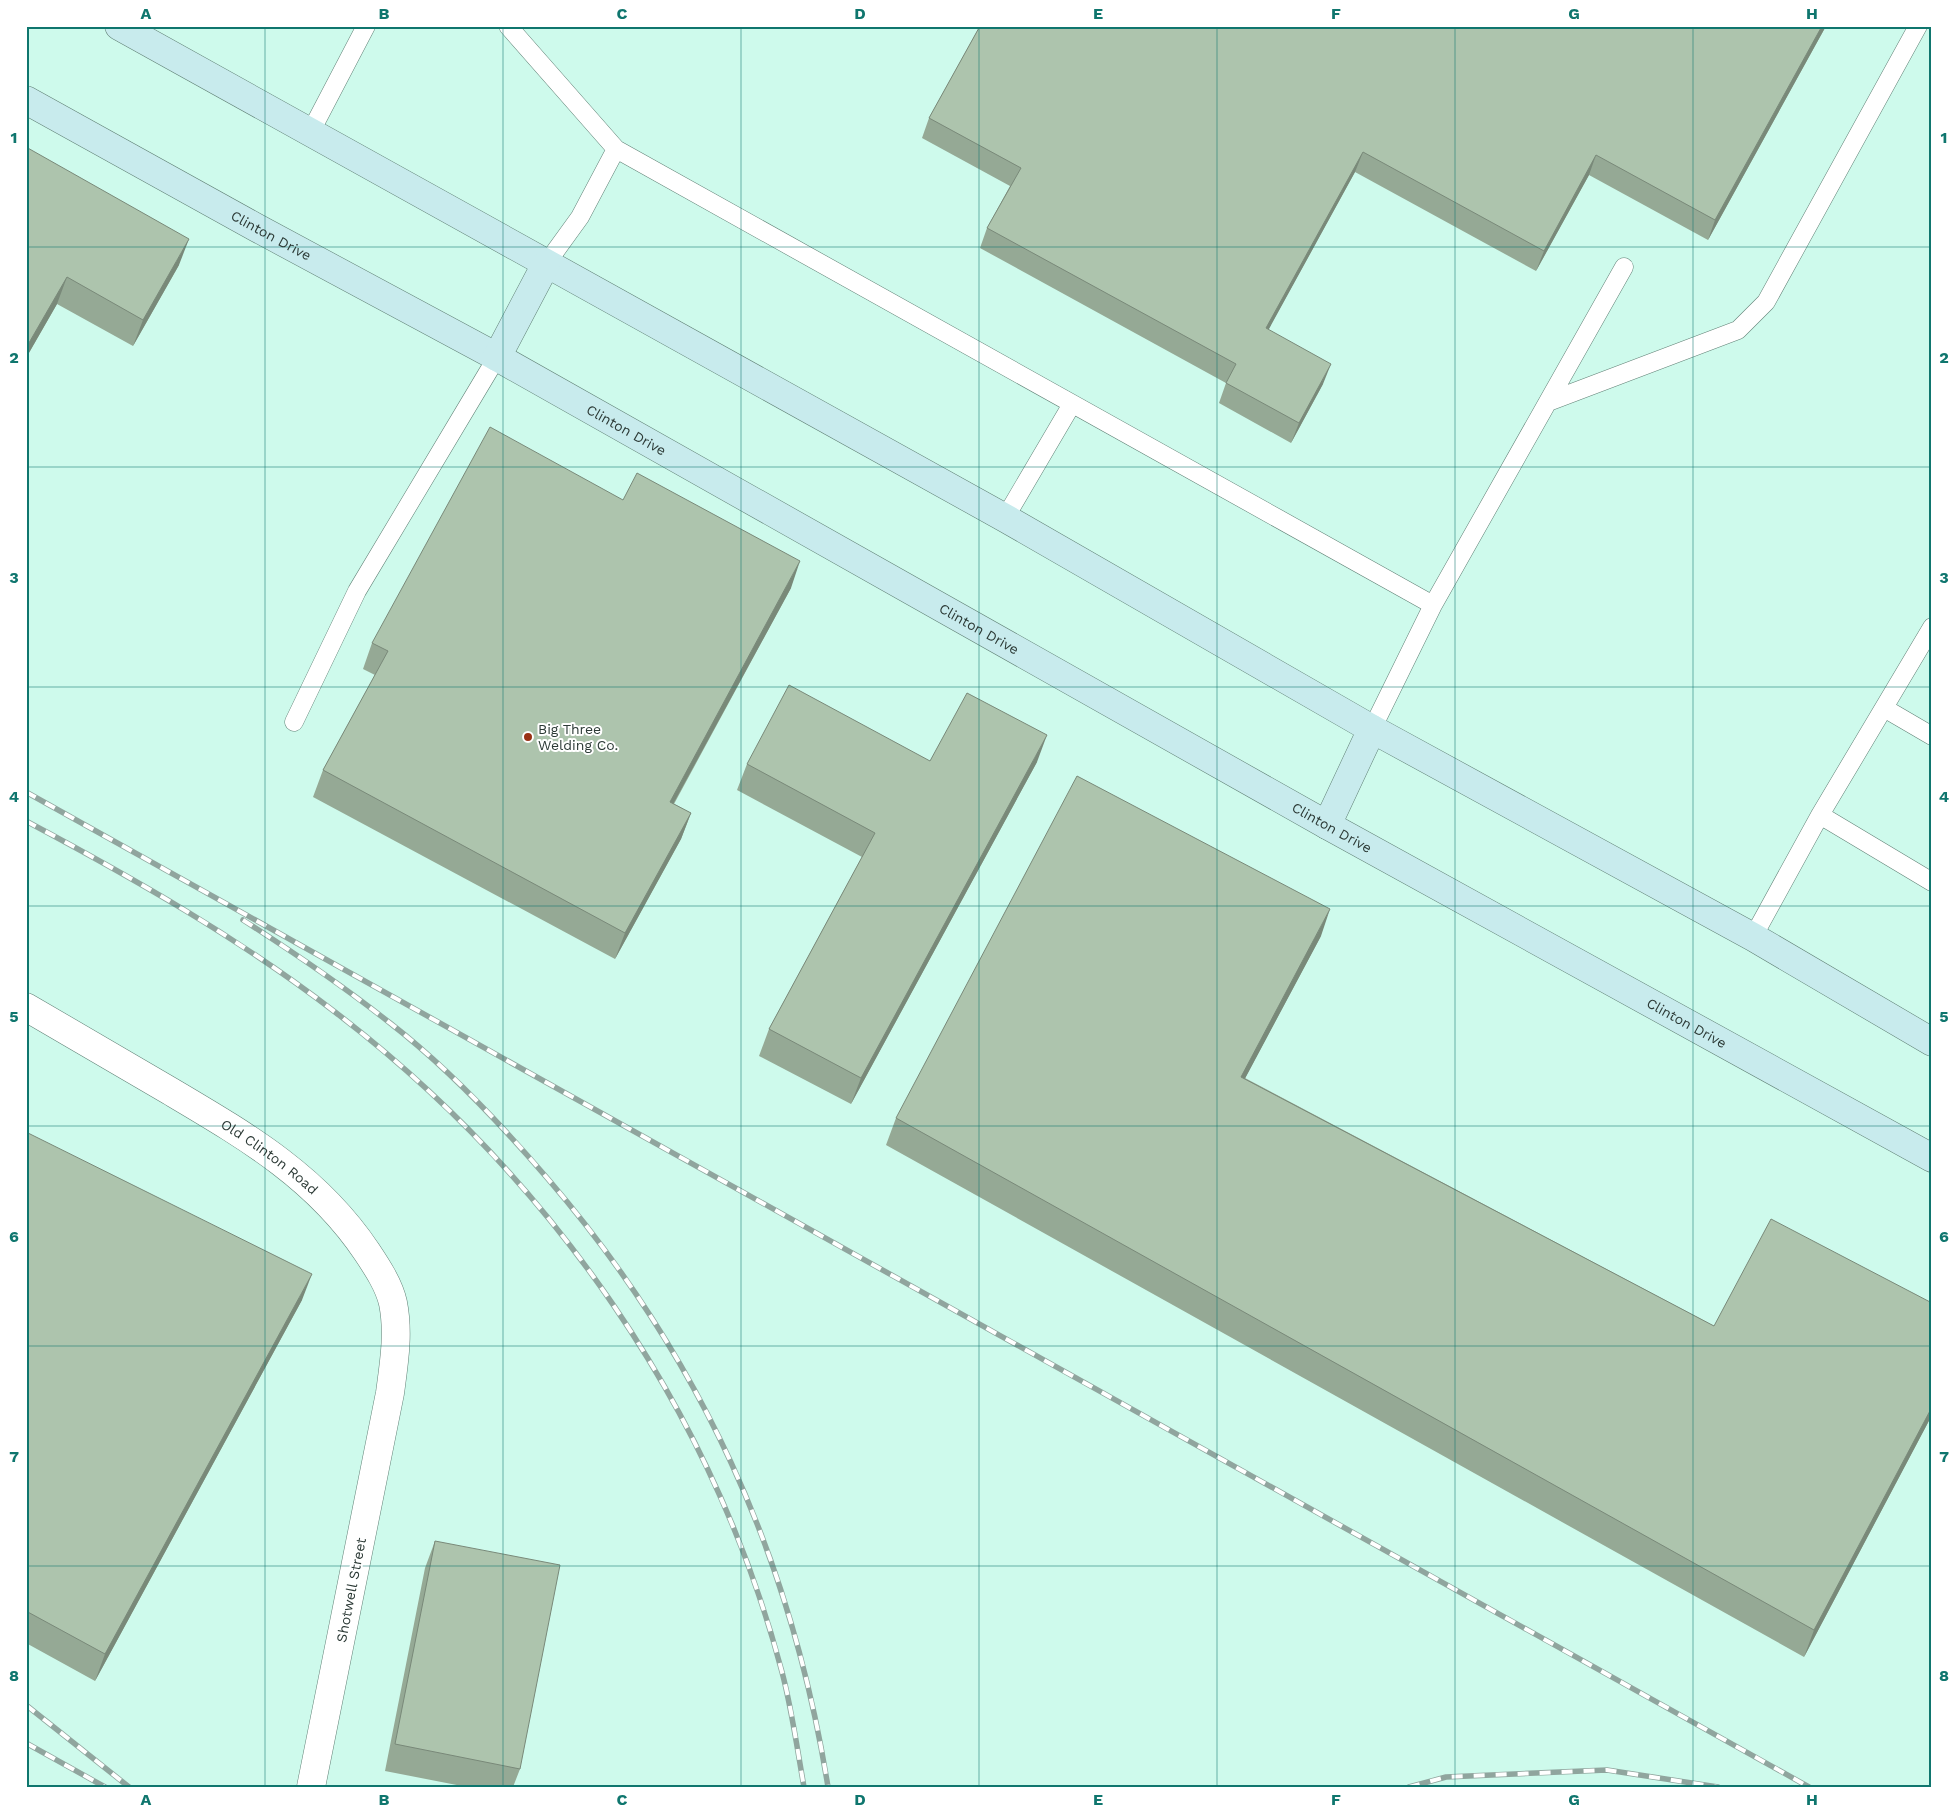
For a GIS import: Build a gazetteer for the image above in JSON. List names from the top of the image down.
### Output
{
  "streets": {
    "main road": ["Clinton Drive"],
    "street": ["Old Clinton Road", "Shotwell Street"]
  },
  "crossings": [
    ["Old Clinton Road", "Shotwell Street"]
  ],
  "places": ["Big Three Welding Co."],
  "grid": {
    "columns": [
      "A",
      "B",
      "C",
      "D",
      "E",
      "F",
      "G",
      "H"
    ],
    "rows": [
      "1",
      "2",
      "3",
      "4",
      "5",
      "6",
      "7",
      "8"
    ]
  }
}
